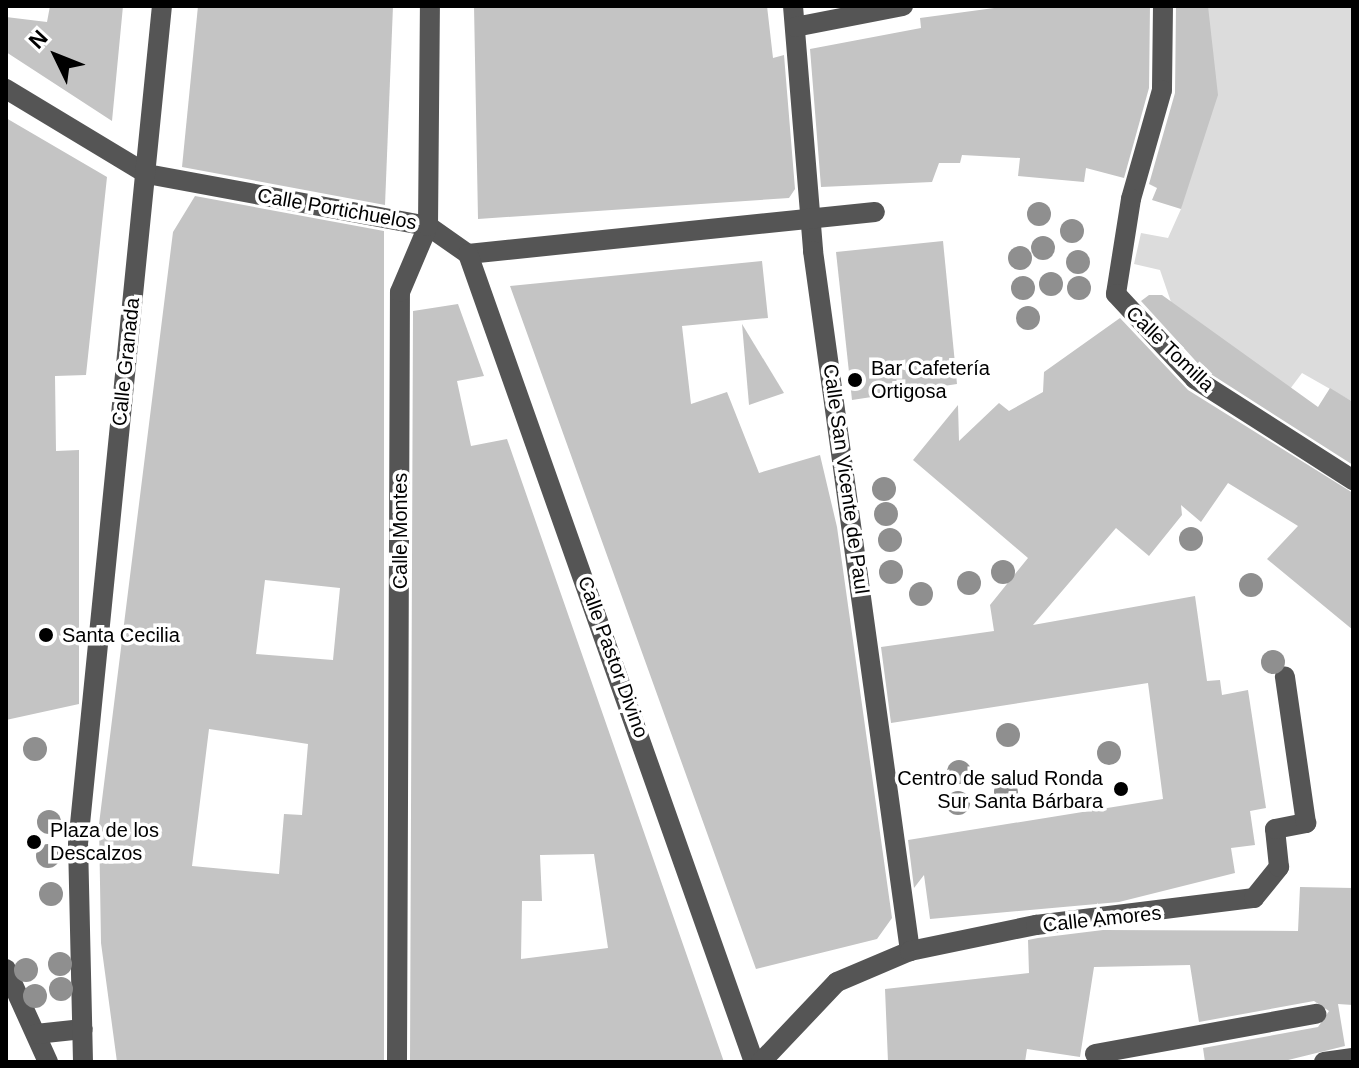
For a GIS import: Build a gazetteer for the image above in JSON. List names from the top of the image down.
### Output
{
  "streets": {
    "street": [
      "Calle Portichuelos",
      "Calle Tomilla",
      "Calle Granada",
      "Calle San Vicente de Paul",
      "Calle Montes",
      "Calle Pastor Divino",
      "Calle Amores"
    ]
  },
  "crossings": [
    ["Calle Portichuelos", "Calle Granada"],
    ["Calle Portichuelos", "Calle Montes"],
    ["Calle Portichuelos", "Calle Pastor Divino"],
    ["Calle San Vicente de Paul", "Calle Amores"]
  ],
  "places": [
    "Bar Cafetería Ortigosa",
    "Santa Cecilia",
    "Centro de salud Ronda Sur Santa Bárbara",
    "Plaza de los Descalzos"
  ],
  "north": "top left"
}
